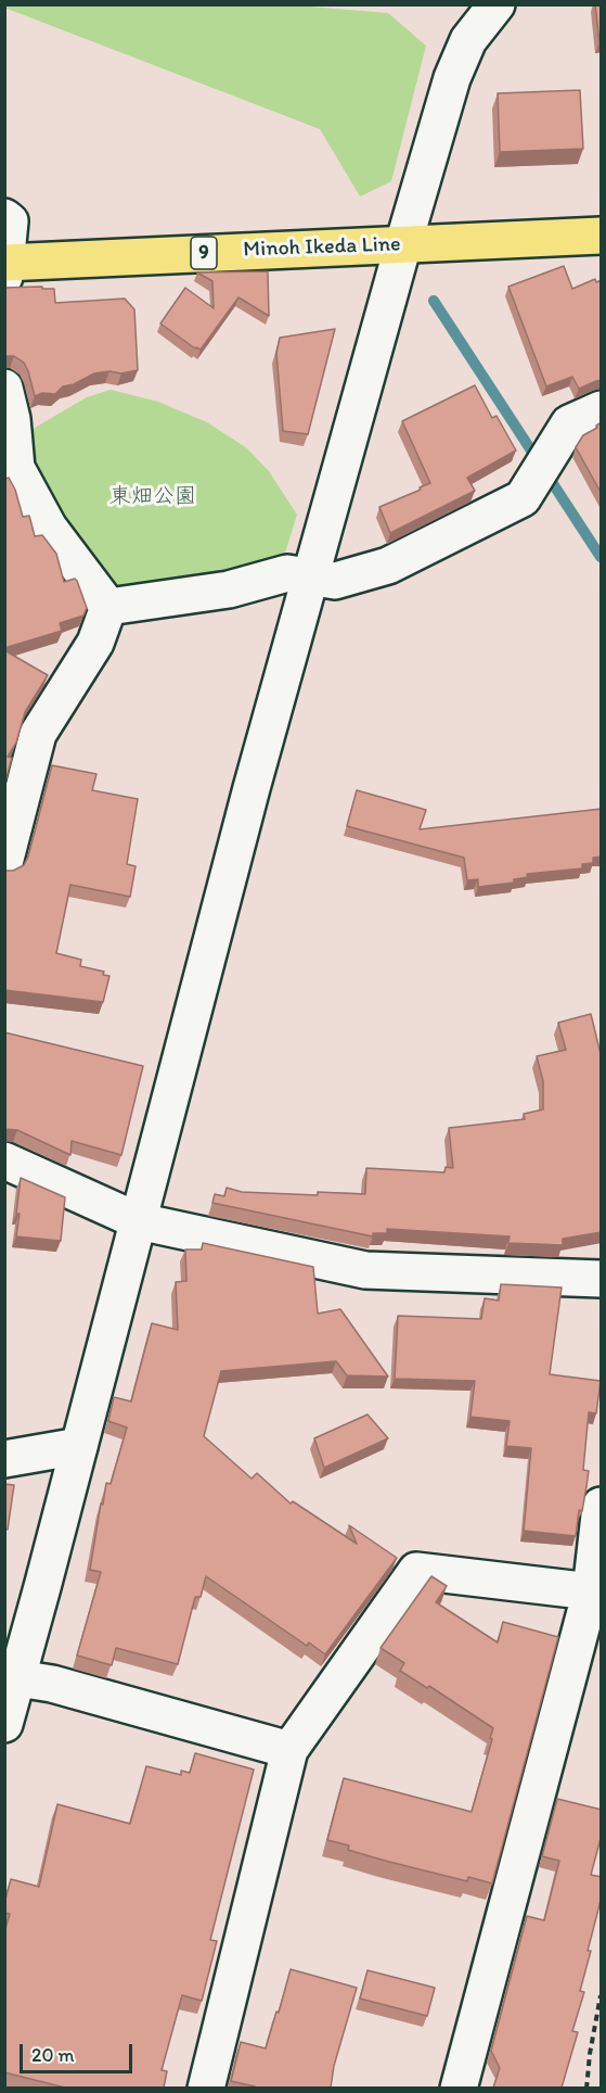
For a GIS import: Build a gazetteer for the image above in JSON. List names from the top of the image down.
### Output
{
  "streets": {
    "main road": ["Minoh Ikeda Line", "9"]
  },
  "parks": ["東畑公園"],
  "scale_bar": "20 m"
}
